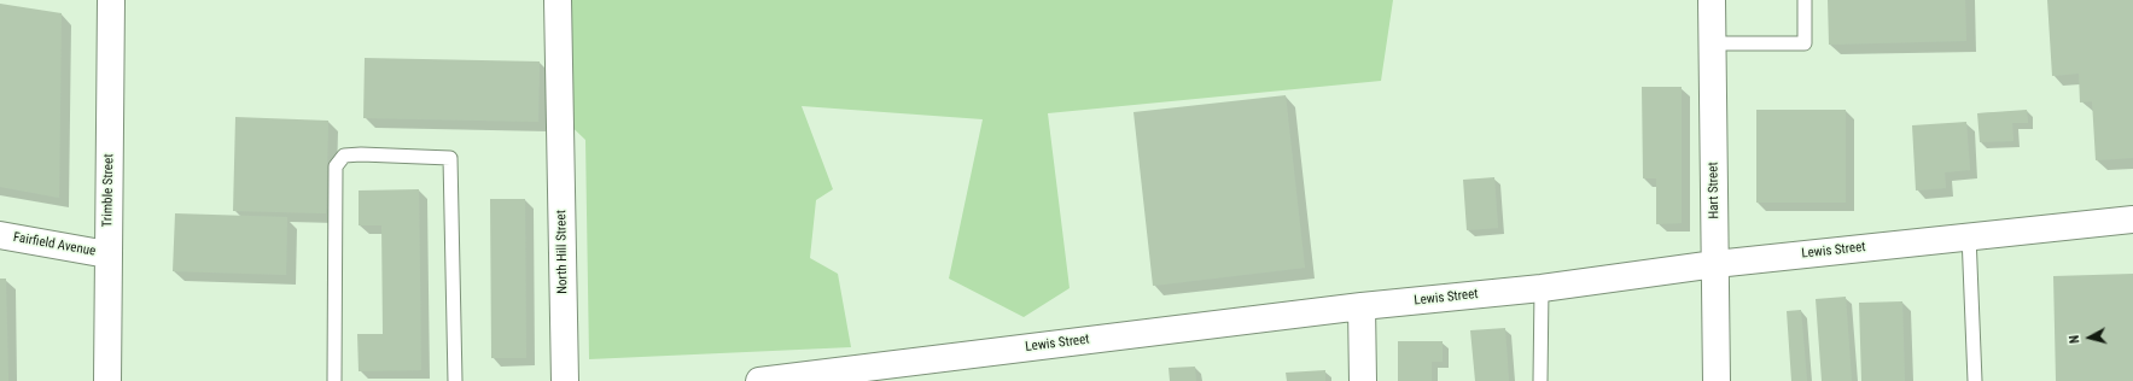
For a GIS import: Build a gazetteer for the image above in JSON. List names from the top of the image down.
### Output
{
  "streets": {
    "street": [
      "Trimble Street",
      "Hart Street",
      "Fairfield Avenue",
      "Lewis Street",
      "North Hill Street"
    ]
  },
  "crossings": [
    ["Trimble Street", "Fairfield Avenue"],
    ["Hart Street", "Lewis Street"]
  ],
  "north": "left"
}
